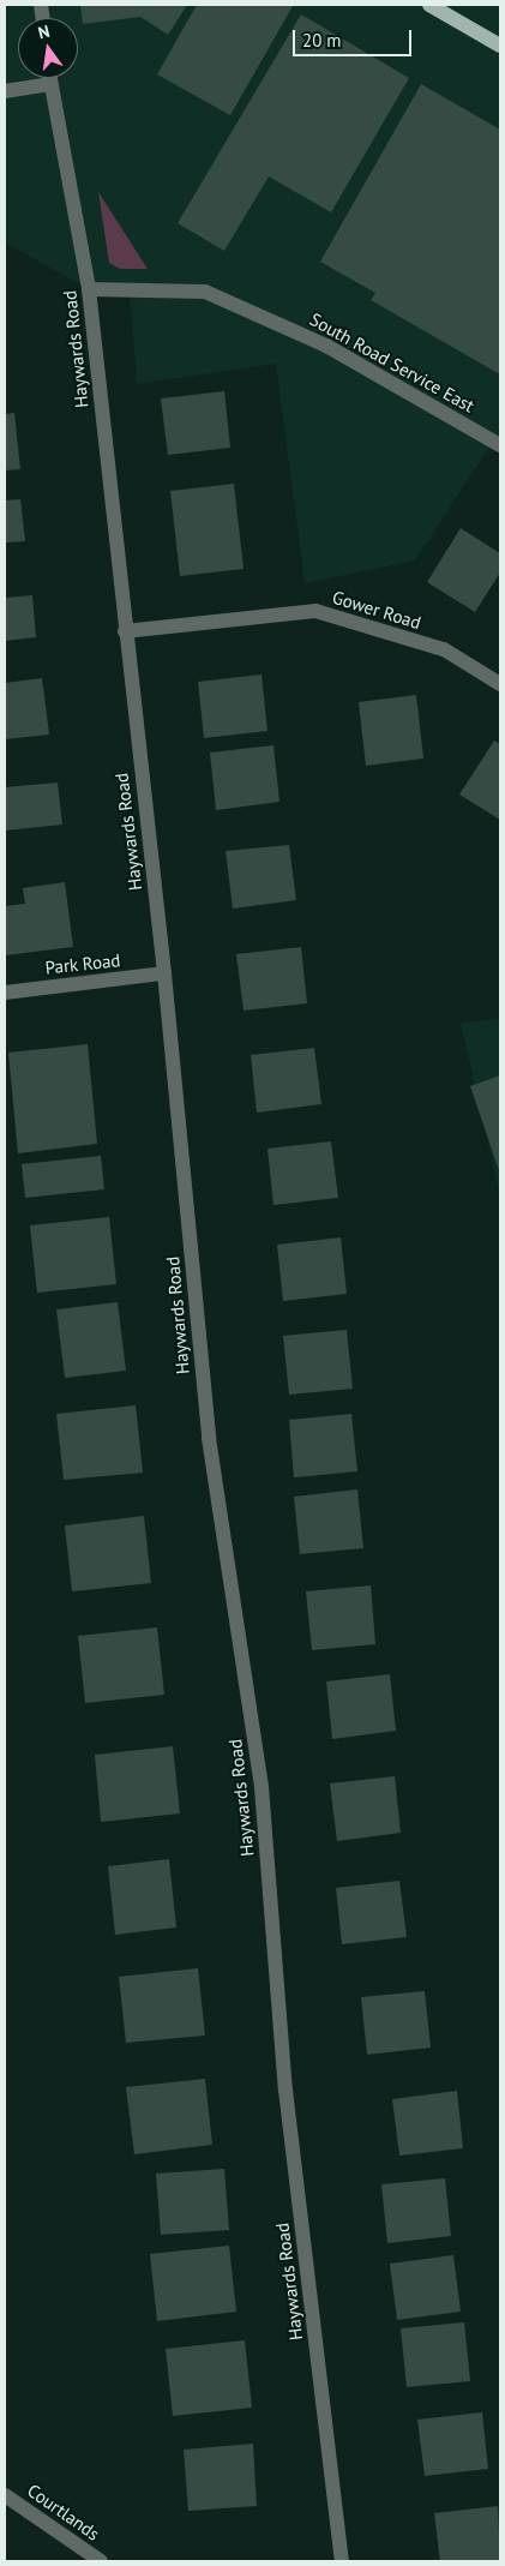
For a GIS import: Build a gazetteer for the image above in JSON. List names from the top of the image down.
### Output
{
  "streets": {
    "street": [
      "Haywards Road",
      "South Road Service East",
      "Gower Road",
      "Park Road",
      "Courtlands"
    ]
  },
  "crossings": [
    ["Haywards Road", "South Road Service East"],
    ["Haywards Road", "Gower Road"],
    ["Haywards Road", "Park Road"]
  ],
  "scale_bar": "20 m",
  "north": "top"
}
